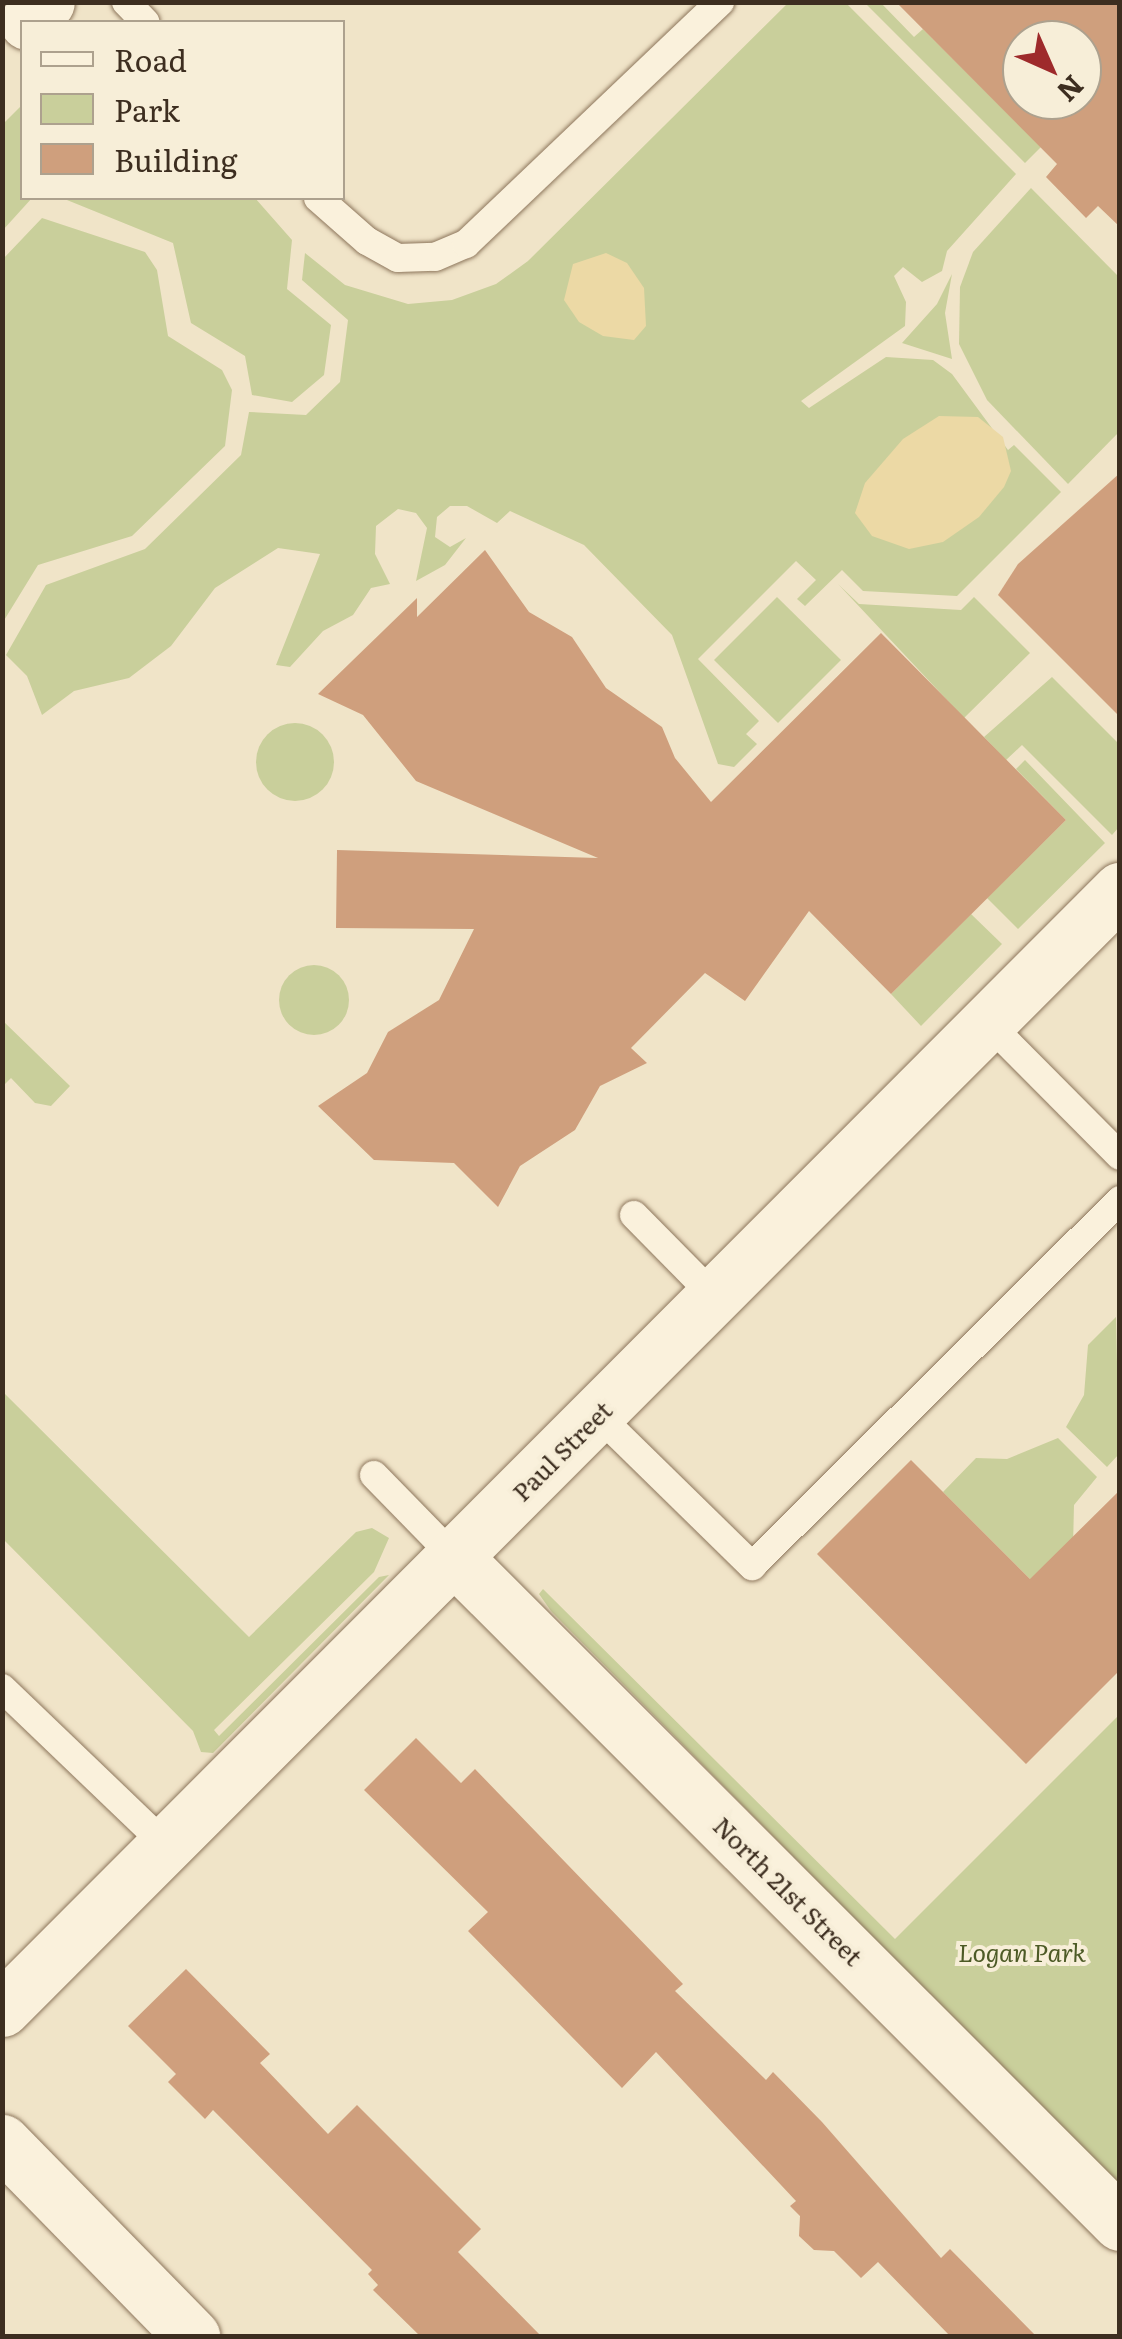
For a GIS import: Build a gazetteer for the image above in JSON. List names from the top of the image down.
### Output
{
  "streets": {
    "street": ["Paul Street", "North 21st Street"]
  },
  "crossings": [
    ["Paul Street", "North 21st Street"]
  ],
  "parks": ["Logan Park"],
  "legend": ["Road", "Park", "Building"],
  "north": "bottom right"
}
